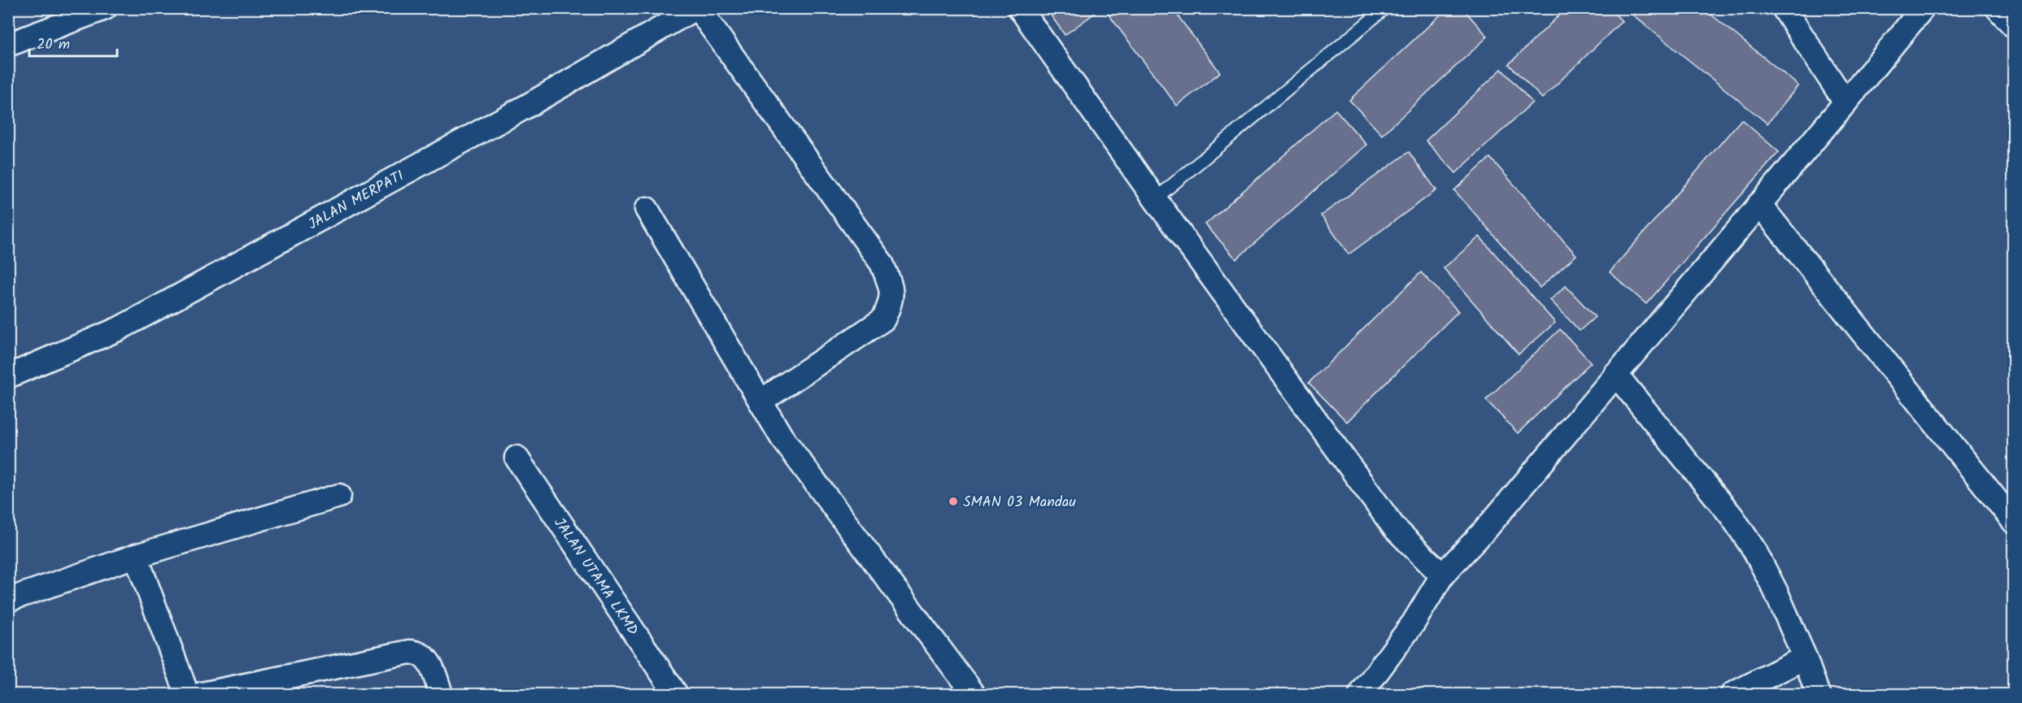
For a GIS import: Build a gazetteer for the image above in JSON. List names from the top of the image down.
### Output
{
  "streets": {
    "street": ["JALAN MERPATI", "JALAN UTAMA LKMD"]
  },
  "places": ["SMAN 03 Mandau"],
  "scale_bar": "20 m"
}
